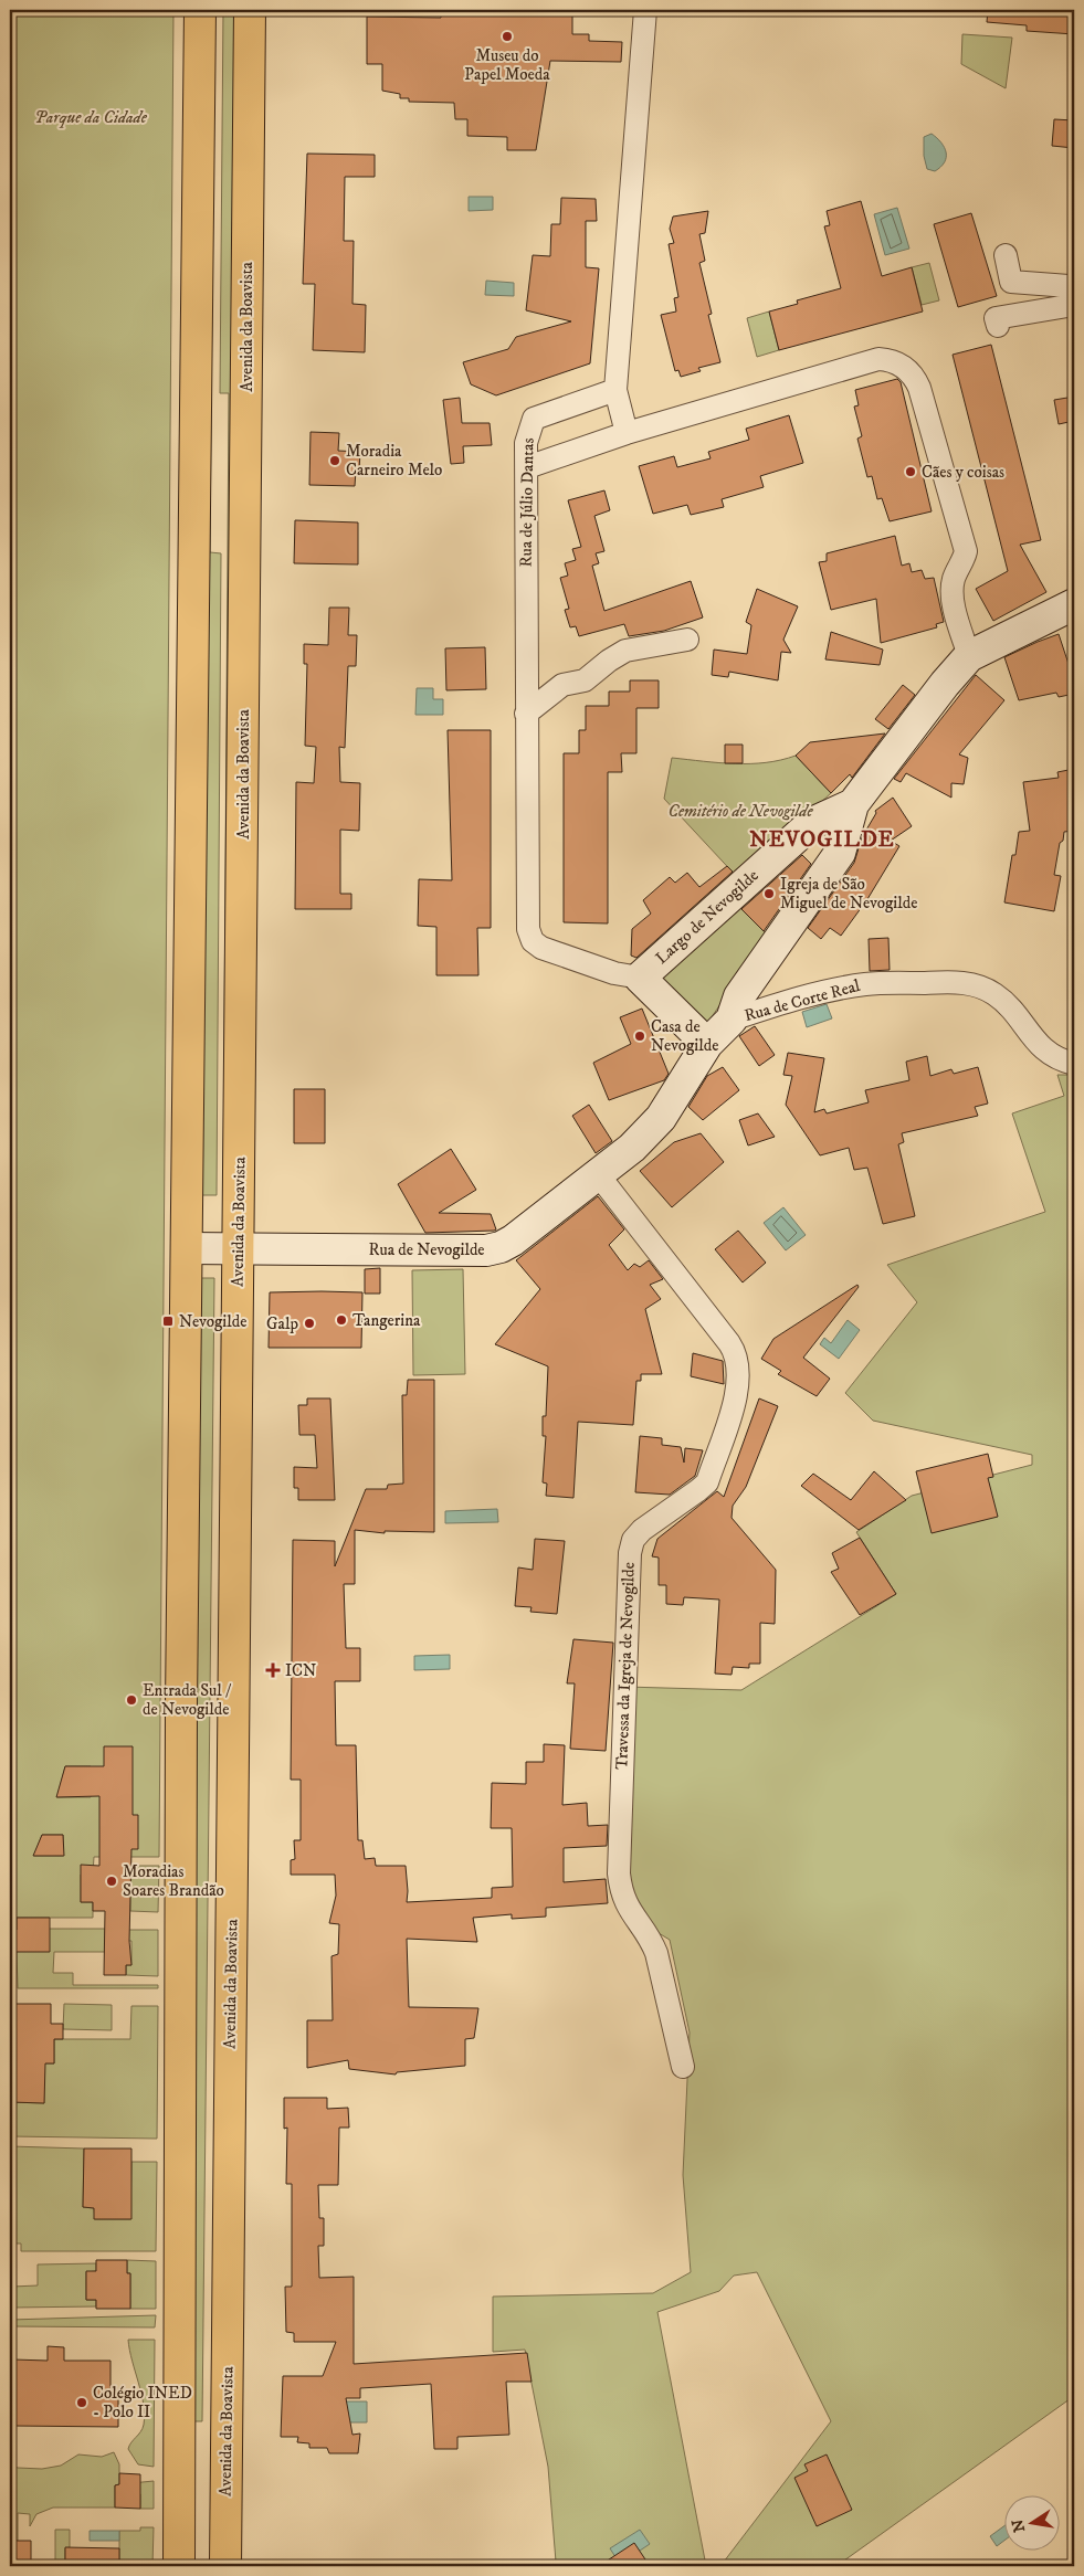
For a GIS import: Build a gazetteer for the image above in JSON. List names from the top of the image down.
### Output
{
  "streets": {
    "main road": ["Avenida da Boavista"],
    "street": [
      "Rua de Júlio Dantas",
      "Largo de Nevogilde",
      "Rua de Corte Real",
      "Rua de Nevogilde",
      "Travessa da Igreja de Nevogilde"
    ]
  },
  "crossings": [
    ["Avenida da Boavista", "Rua de Nevogilde"],
    ["Rua de Júlio Dantas", "Largo de Nevogilde"],
    ["Largo de Nevogilde", "Rua de Corte Real"],
    ["Largo de Nevogilde", "Rua de Nevogilde"],
    ["Rua de Nevogilde", "Travessa da Igreja de Nevogilde"]
  ],
  "districts": ["NEVOGILDE"],
  "parks": ["Parque da Cidade", "Cemitério de Nevogilde"],
  "places": {
    "other": [
      "Museu do Papel Moeda",
      "Moradia Carneiro Melo",
      "Cães y coisas",
      "Igreja de São Miguel de Nevogilde",
      "Casa de Nevogilde",
      "Tangerina",
      "Galp",
      "Entrada Sul / de Nevogilde",
      "Moradias Soares Brandão",
      "Colégio INED - Polo II"
    ],
    "transit": ["Nevogilde"],
    "health": ["ICN"]
  },
  "north": "left"
}
